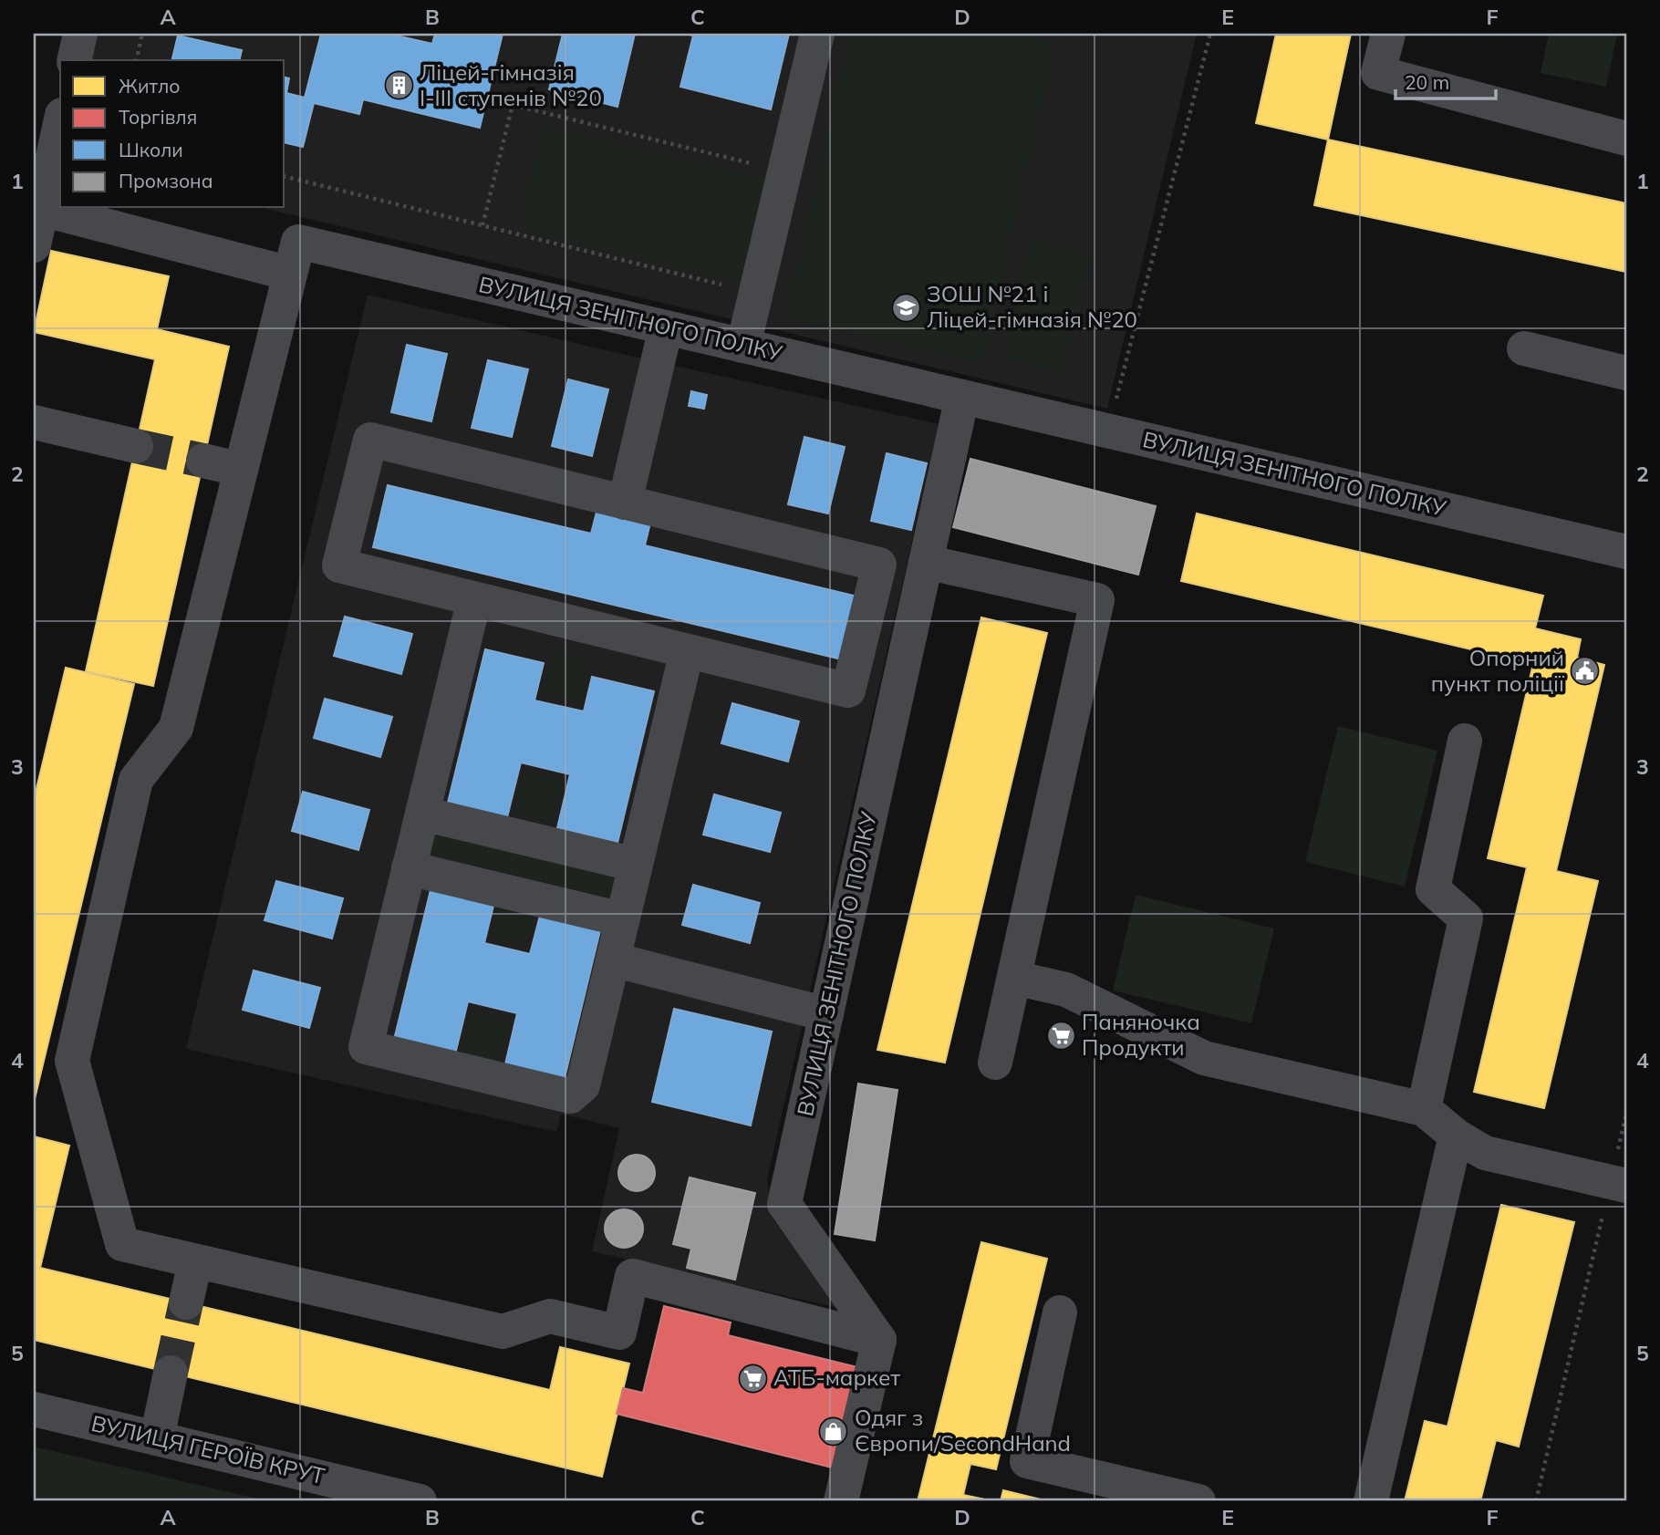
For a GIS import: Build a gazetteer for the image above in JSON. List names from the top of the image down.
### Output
{
  "streets": {
    "street": ["ВУЛИЦЯ ЗЕНІТНОГО ПОЛКУ", "ВУЛИЦЯ ГЕРОЇВ КРУТ"]
  },
  "places": {
    "building": ["Ліцей-гімназія I-III ступенів №20"],
    "school or university": ["ЗОШ №21 і Ліцей-гімназія №20"],
    "public building": ["Опорний пункт поліції"],
    "supermarket": ["Паняночка Продукти", "АТБ-маркет"],
    "shop": ["Одяг з Європи/SecondHand"]
  },
  "legend": [
    "Житло",
    "Торгівля",
    "Школи",
    "Промзона"
  ],
  "scale_bar": "20 m",
  "grid": {
    "columns": [
      "A",
      "B",
      "C",
      "D",
      "E",
      "F"
    ],
    "rows": [
      "1",
      "2",
      "3",
      "4",
      "5"
    ]
  }
}
